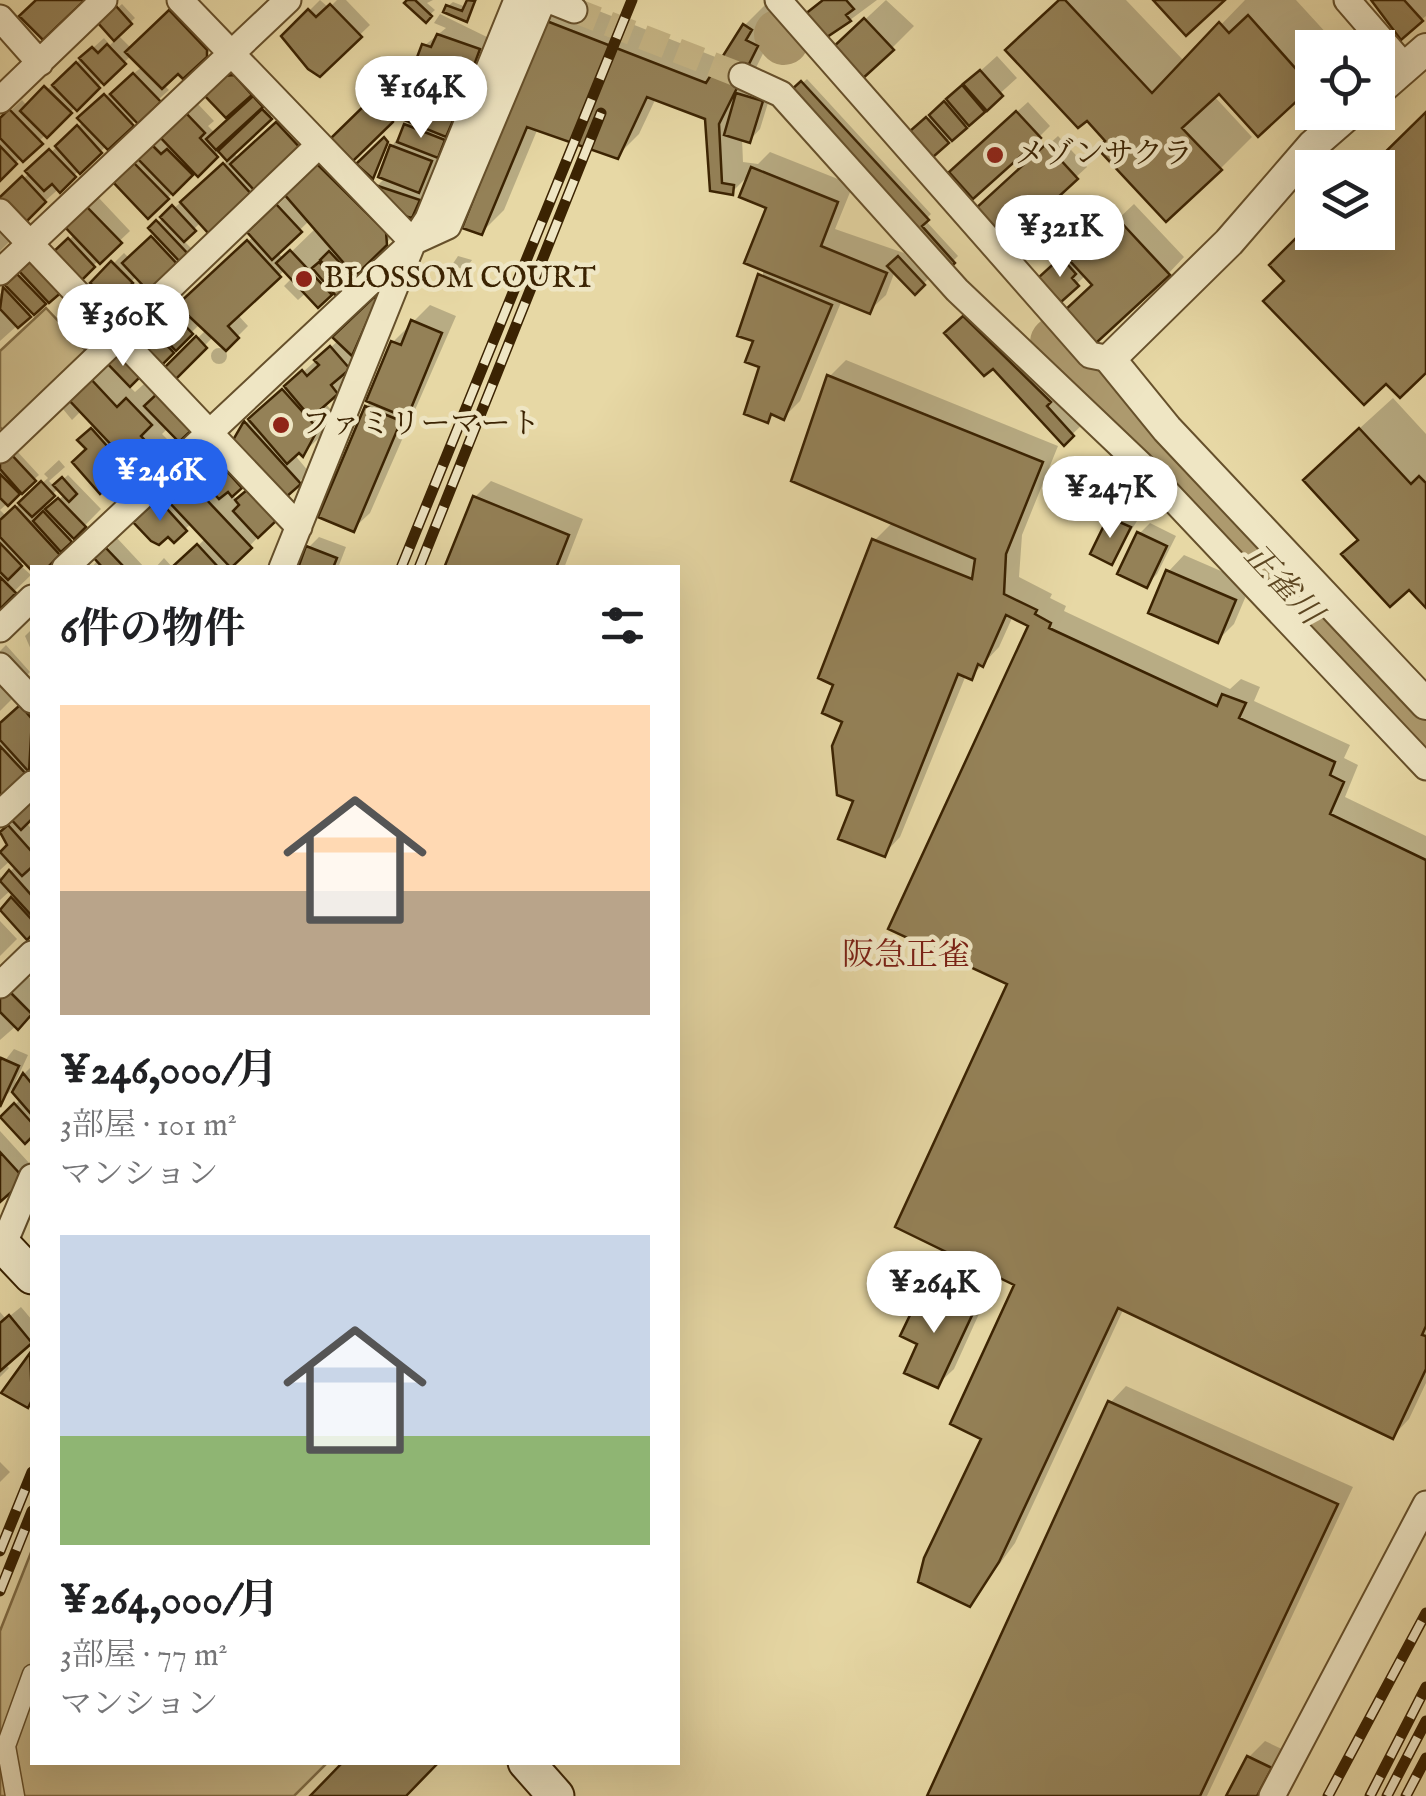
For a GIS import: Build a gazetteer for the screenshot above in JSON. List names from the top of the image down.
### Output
{
  "districts": ["阪急正雀"],
  "water": ["正雀川"],
  "places": ["メゾンサクラ", "BLOSSOM COURT", "ファミリーマート"],
  "page": {
    "price": [
      "¥164K",
      "¥321K",
      "¥360K",
      "¥246K",
      "¥247K",
      "¥264K"
    ],
    "heading": "6件の物件",
    "list": [
      {
        "name": "¥246,000/月",
        "note": "3部屋 · 101 m² · マンション"
      },
      {
        "name": "¥264,000/月",
        "note": "3部屋 · 77 m² · マンション"
      }
    ]
  }
}
